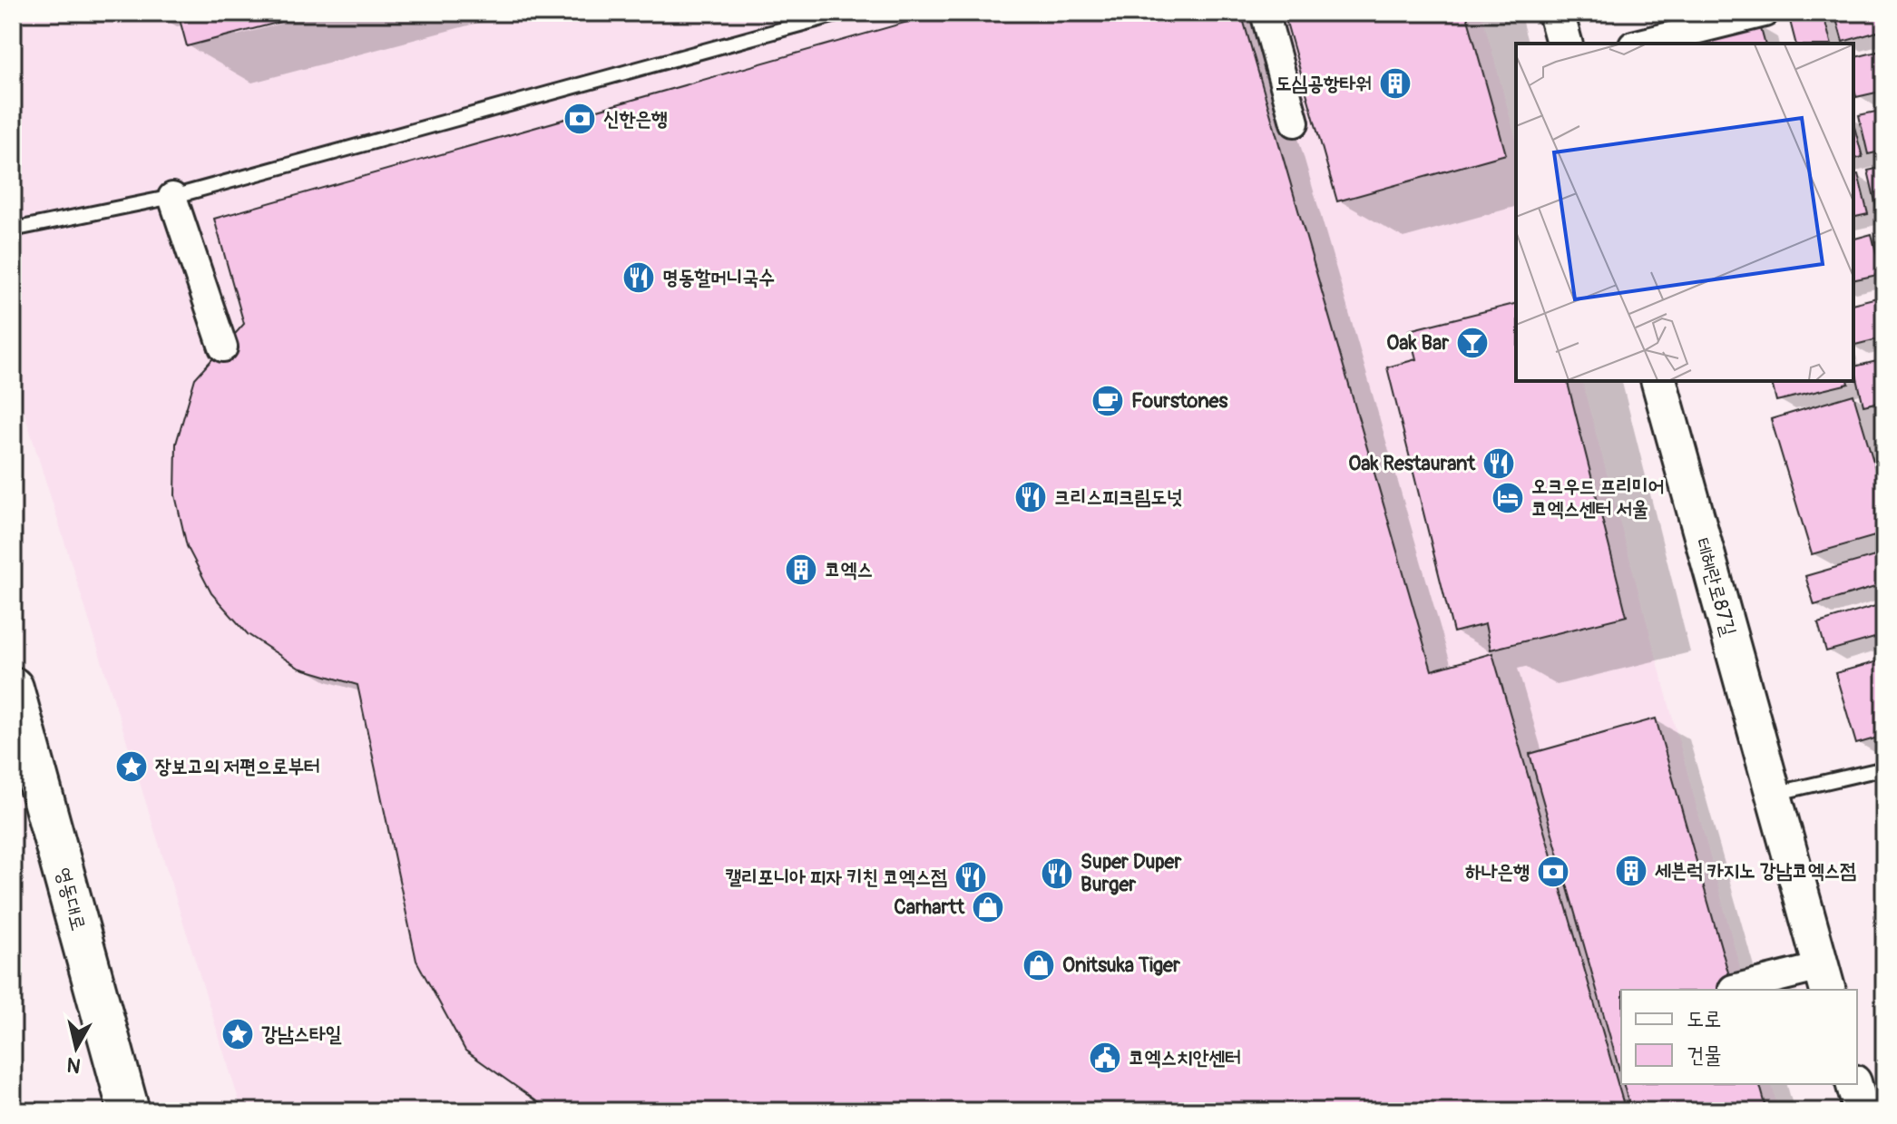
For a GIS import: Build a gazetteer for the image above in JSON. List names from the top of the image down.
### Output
{
  "streets": {
    "main road": ["영동대로"],
    "street": ["테헤란로87길"]
  },
  "places": {
    "building": ["도심공항타워", "코엑스", "세븐럭 카지노 강남코엑스점"],
    "bank": ["신한은행", "하나은행"],
    "restaurant": [
      "명동할머니국수",
      "Oak Restaurant",
      "크리스피크림도넛",
      "Super Duper Burger",
      "캘리포니아 피자 키친 코엑스점"
    ],
    "bar": ["Oak Bar"],
    "cafe": ["Fourstones"],
    "hotel": ["오크우드 프리미어 코엑스센터 서울"],
    "place": ["장보고의 저편으로부터", "강남스타일"],
    "shop": ["Carhartt", "Onitsuka Tiger"],
    "public building": ["코엑스치안센터"]
  },
  "legend": ["도로", "건물"],
  "north": "bottom"
}
